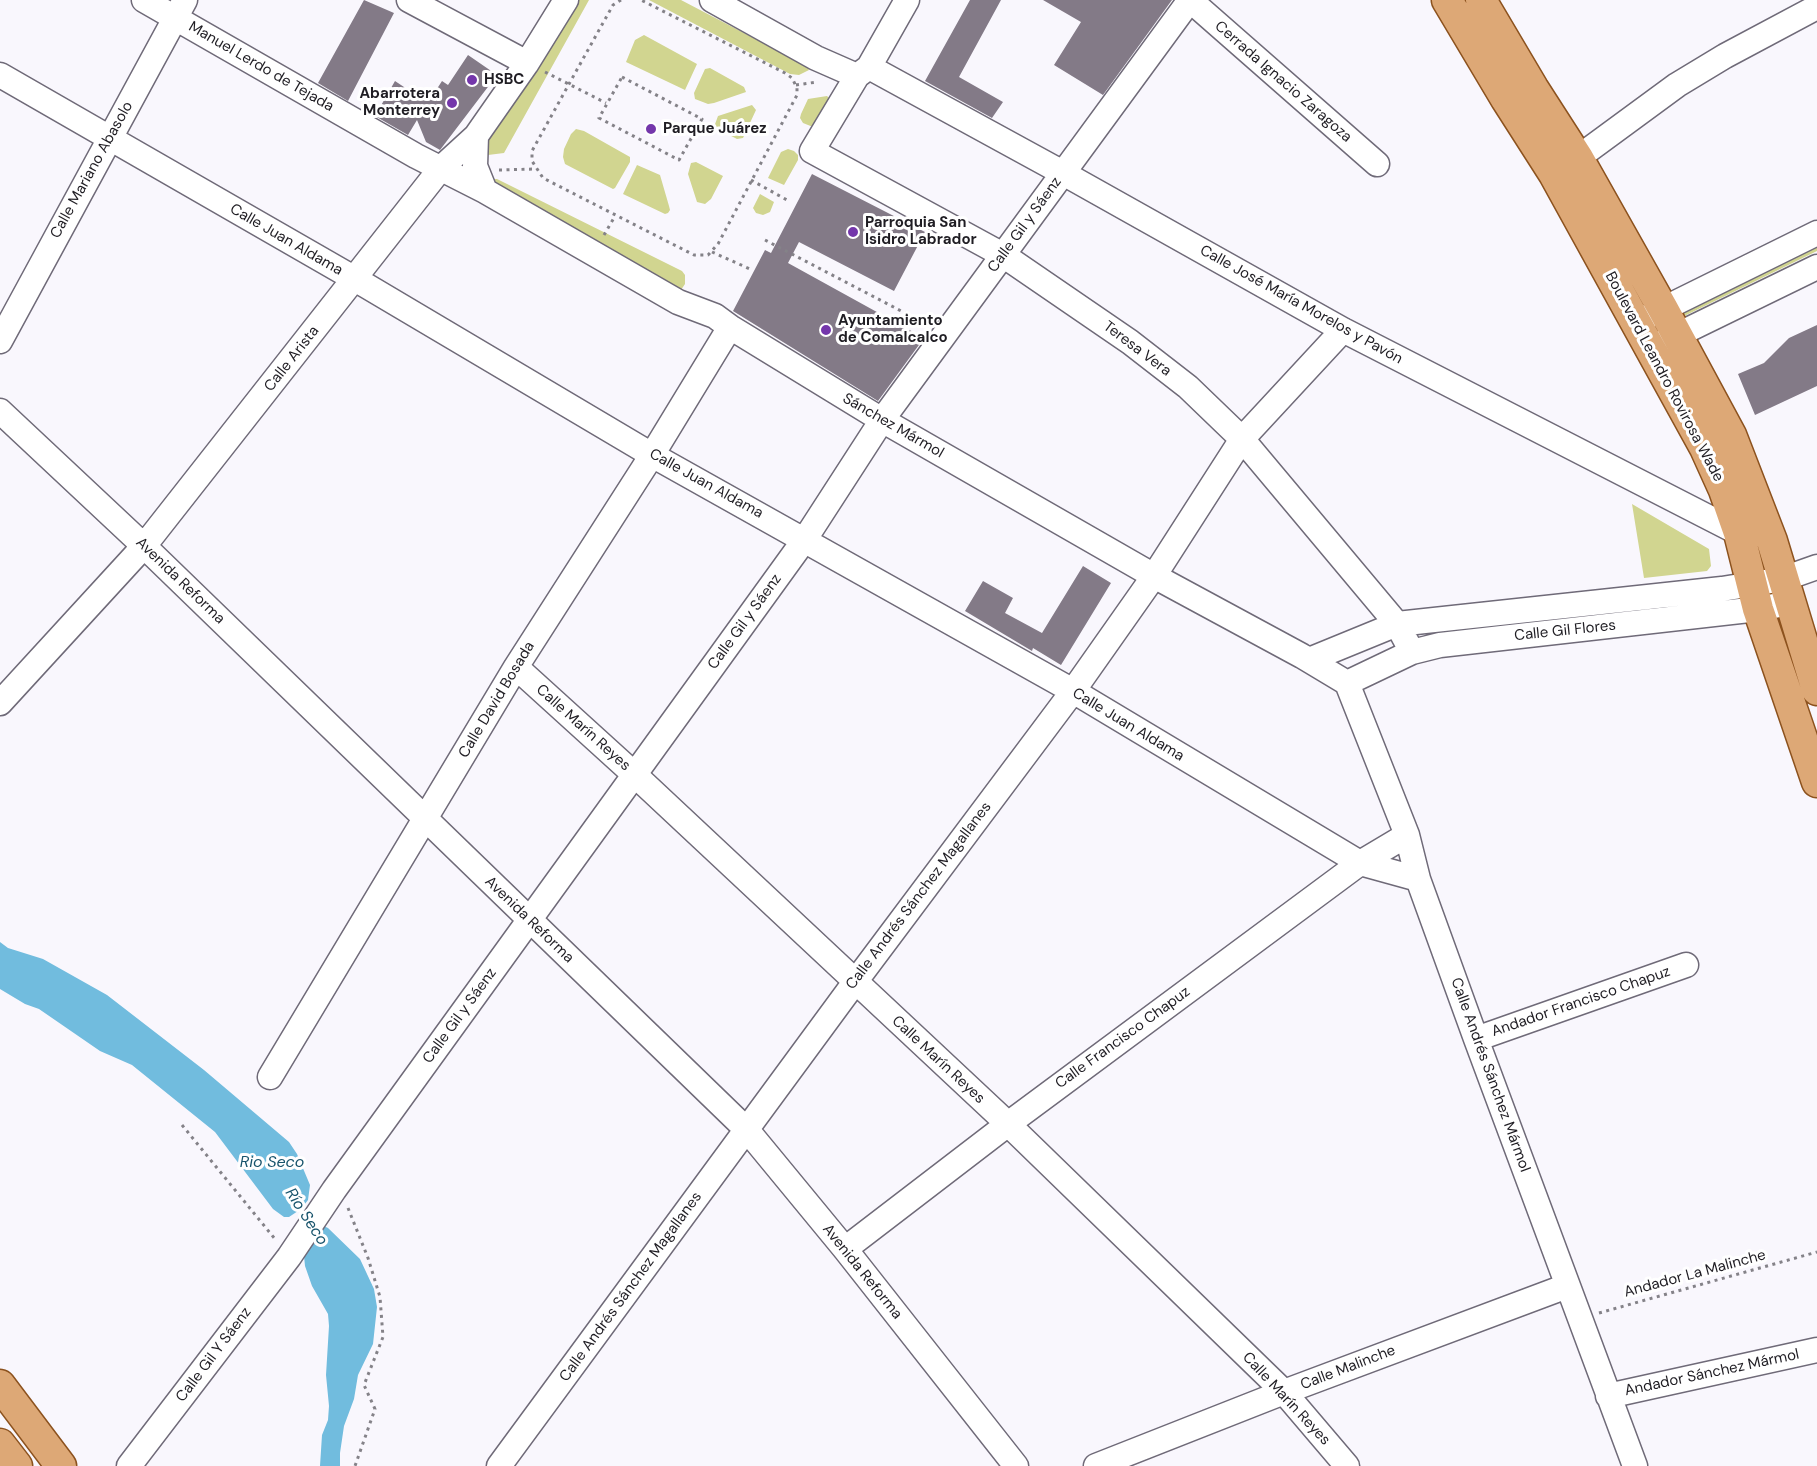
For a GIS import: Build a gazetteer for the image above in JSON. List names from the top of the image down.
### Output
{
  "streets": {
    "main road": ["Boulevard Leandro Rovirosa Wade"],
    "street": [
      "Manuel Lerdo de Tejada",
      "Cerrada Ignacio Zaragoza",
      "Calle Mariano Abasolo",
      "Calle Gil y Sáenz",
      "Calle Juan Aldama",
      "Calle José María Morelos y Pavón",
      "Teresa Vera",
      "Calle Arista",
      "Sánchez Mármol",
      "Avenida Reforma",
      "Calle Gil Flores",
      "Calle David Bosada",
      "Calle Marín Reyes",
      "Calle Andrés Sánchez Magallanes",
      "Andador Francisco Chapuz",
      "Calle Francisco Chapuz",
      "Calle Andrés Sánchez Mármol",
      "Calle Gil Y Sáenz",
      "Calle Malinche",
      "Andador Sánchez Mármol"
    ],
    "path": ["Andador La Malinche"]
  },
  "crossings": [
    ["Manuel Lerdo de Tejada", "Calle Mariano Abasolo"],
    ["Manuel Lerdo de Tejada", "Calle Arista"],
    ["Manuel Lerdo de Tejada", "Sánchez Mármol"],
    ["Cerrada Ignacio Zaragoza", "Calle Gil y Sáenz"],
    ["Calle Mariano Abasolo", "Calle Juan Aldama"],
    ["Calle Gil y Sáenz", "Calle Juan Aldama"],
    ["Calle Gil y Sáenz", "Calle José María Morelos y Pavón"],
    ["Calle Gil y Sáenz", "Teresa Vera"],
    ["Calle Gil y Sáenz", "Sánchez Mármol"],
    ["Calle Gil y Sáenz", "Avenida Reforma"],
    ["Calle Gil y Sáenz", "Calle Marín Reyes"],
    ["Calle Gil y Sáenz", "Calle Gil Y Sáenz"],
    ["Calle Juan Aldama", "Calle Arista"],
    ["Calle Juan Aldama", "Calle David Bosada"],
    ["Calle Juan Aldama", "Calle Andrés Sánchez Magallanes"],
    ["Calle Juan Aldama", "Calle Francisco Chapuz"],
    ["Calle Juan Aldama", "Calle Andrés Sánchez Mármol"],
    ["Calle José María Morelos y Pavón", "Teresa Vera"],
    ["Calle José María Morelos y Pavón", "Boulevard Leandro Rovirosa Wade"],
    ["Calle José María Morelos y Pavón", "Calle Andrés Sánchez Magallanes"],
    ["Teresa Vera", "Calle Gil Flores"],
    ["Teresa Vera", "Calle Andrés Sánchez Magallanes"],
    ["Calle Arista", "Sánchez Mármol"],
    ["Calle Arista", "Avenida Reforma"],
    ["Boulevard Leandro Rovirosa Wade", "Calle Gil Flores"],
    ["Sánchez Mármol", "Calle Gil Flores"],
    ["Sánchez Mármol", "Calle David Bosada"],
    ["Sánchez Mármol", "Calle Andrés Sánchez Magallanes"],
    ["Sánchez Mármol", "Calle Andrés Sánchez Mármol"],
    ["Avenida Reforma", "Calle David Bosada"],
    ["Avenida Reforma", "Calle Andrés Sánchez Magallanes"],
    ["Avenida Reforma", "Calle Francisco Chapuz"],
    ["Calle Gil Flores", "Calle Andrés Sánchez Mármol"],
    ["Calle David Bosada", "Calle Marín Reyes"],
    ["Calle Marín Reyes", "Calle Andrés Sánchez Magallanes"],
    ["Calle Marín Reyes", "Calle Francisco Chapuz"],
    ["Calle Marín Reyes", "Calle Malinche"],
    ["Andador Francisco Chapuz", "Calle Andrés Sánchez Mármol"],
    ["Calle Francisco Chapuz", "Calle Andrés Sánchez Mármol"],
    ["Calle Andrés Sánchez Mármol", "Andador La Malinche"],
    ["Calle Andrés Sánchez Mármol", "Calle Malinche"],
    ["Calle Andrés Sánchez Mármol", "Andador Sánchez Mármol"]
  ],
  "water": ["Rio Seco", "Río Seco"],
  "places": [
    "HSBC",
    "Abarrotera Monterrey",
    "Parque Juárez",
    "Parroquia San Isidro Labrador",
    "Ayuntamiento de Comalcalco"
  ]
}
